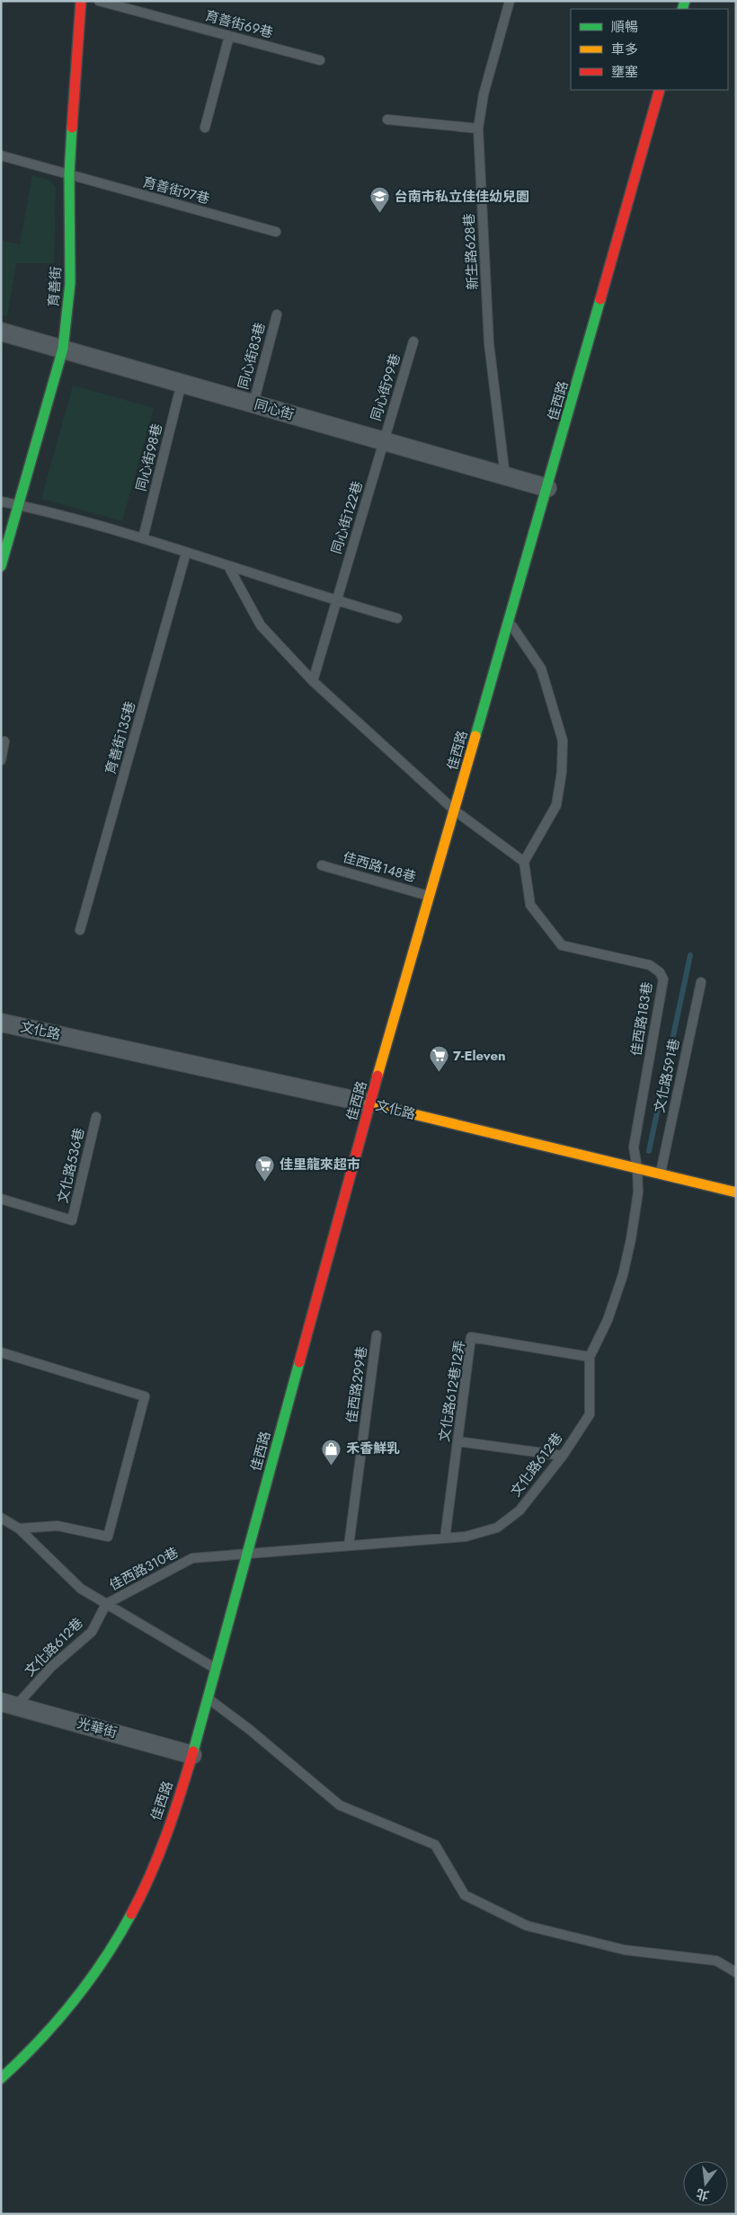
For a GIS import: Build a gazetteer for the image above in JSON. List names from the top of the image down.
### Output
{
  "streets": {
    "street": [
      "育善街",
      "佳西路",
      "同心街",
      "文化路",
      "光華街"
    ],
    "lane": [
      "育善街69巷",
      "育善街97巷",
      "新生路628巷",
      "同心街83巷",
      "同心街99巷",
      "同心街98巷",
      "同心街122巷",
      "育善街135巷",
      "佳西路148巷",
      "佳西路183巷",
      "文化路591巷",
      "文化路536巷",
      "佳西路299巷",
      "文化路612巷12弄",
      "文化路612巷",
      "佳西路310巷"
    ]
  },
  "crossings": [
    ["育善街97巷", "育善街"],
    ["新生路628巷", "同心街"],
    ["育善街", "同心街"],
    ["同心街83巷", "同心街"],
    ["同心街99巷", "同心街"],
    ["同心街99巷", "同心街122巷"],
    ["佳西路", "同心街"],
    ["佳西路", "佳西路148巷"],
    ["佳西路", "文化路"],
    ["佳西路", "文化路612巷"],
    ["佳西路", "佳西路310巷"],
    ["佳西路", "光華街"],
    ["同心街", "同心街98巷"],
    ["同心街", "同心街122巷"],
    ["佳西路183巷", "文化路"],
    ["佳西路183巷", "文化路612巷"],
    ["文化路", "文化路591巷"],
    ["文化路", "文化路612巷"],
    ["佳西路299巷", "文化路612巷"],
    ["文化路612巷12弄", "文化路612巷"],
    ["文化路612巷", "佳西路310巷"],
    ["文化路612巷", "光華街"]
  ],
  "places": {
    "school or university": ["台南市私立佳佳幼兒園"],
    "supermarket": ["7-Eleven", "佳里龍來超市"],
    "shop": ["禾香鮮乳"]
  },
  "legend": ["順暢", "車多", "壅塞"],
  "north": "bottom"
}
